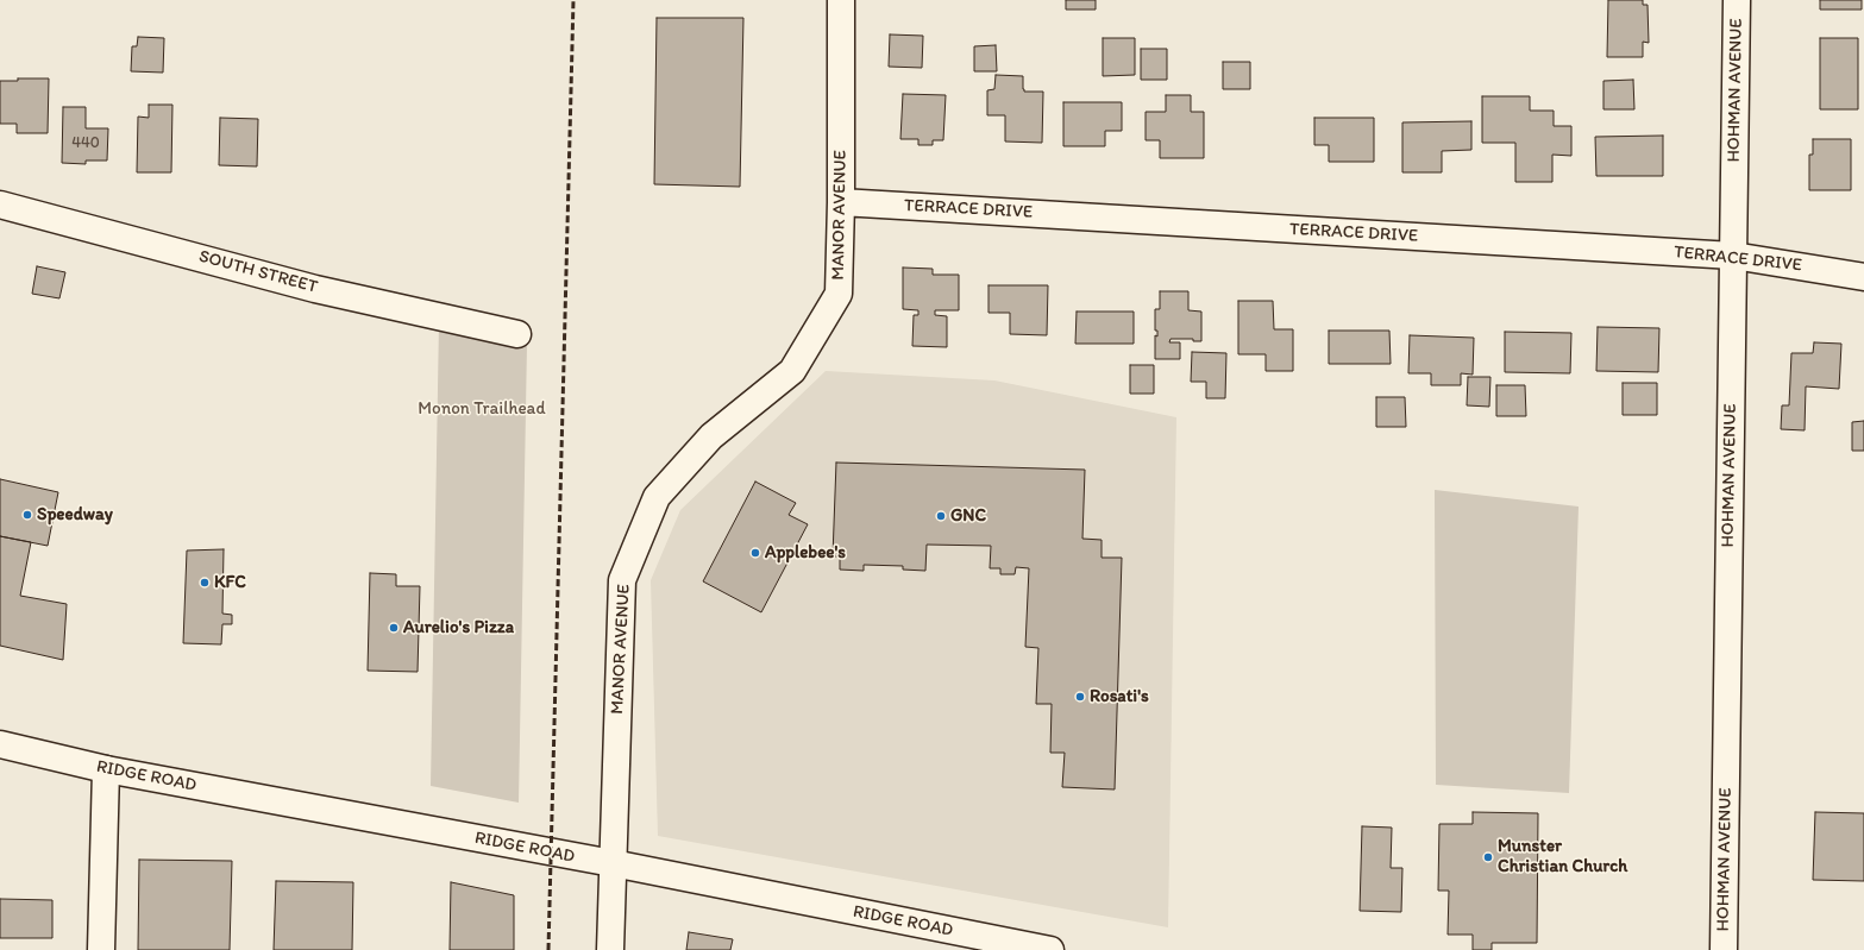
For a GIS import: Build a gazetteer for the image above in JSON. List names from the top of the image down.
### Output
{
  "streets": {
    "street": [
      "HOHMAN AVENUE",
      "TERRACE DRIVE",
      "MANOR AVENUE",
      "SOUTH STREET",
      "RIDGE ROAD"
    ]
  },
  "crossings": [
    ["HOHMAN AVENUE", "TERRACE DRIVE"],
    ["TERRACE DRIVE", "MANOR AVENUE"],
    ["MANOR AVENUE", "RIDGE ROAD"]
  ],
  "parks": ["Monon Trailhead"],
  "places": [
    "Speedway",
    "GNC",
    "Applebee's",
    "KFC",
    "Aurelio's Pizza",
    "Rosati's",
    "Munster Christian Church"
  ],
  "house_numbers": ["440"]
}
